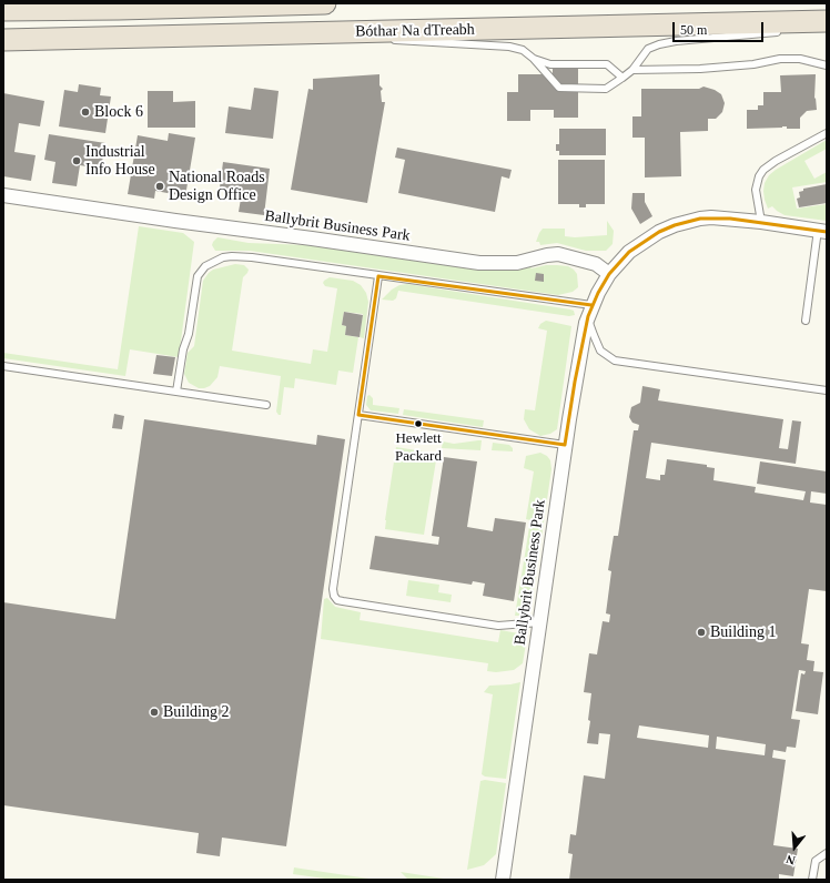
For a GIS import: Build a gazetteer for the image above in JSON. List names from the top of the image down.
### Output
{
  "streets": {
    "highway": ["Bóthar Na dTreabh"],
    "street": ["Ballybrit Business Park"]
  },
  "places": [
    "Block 6",
    "Industrial Info House",
    "National Roads Design Office",
    "Hewlett Packard",
    "Building 1",
    "Building 2"
  ],
  "scale_bar": "50 m",
  "north": "bottom"
}
